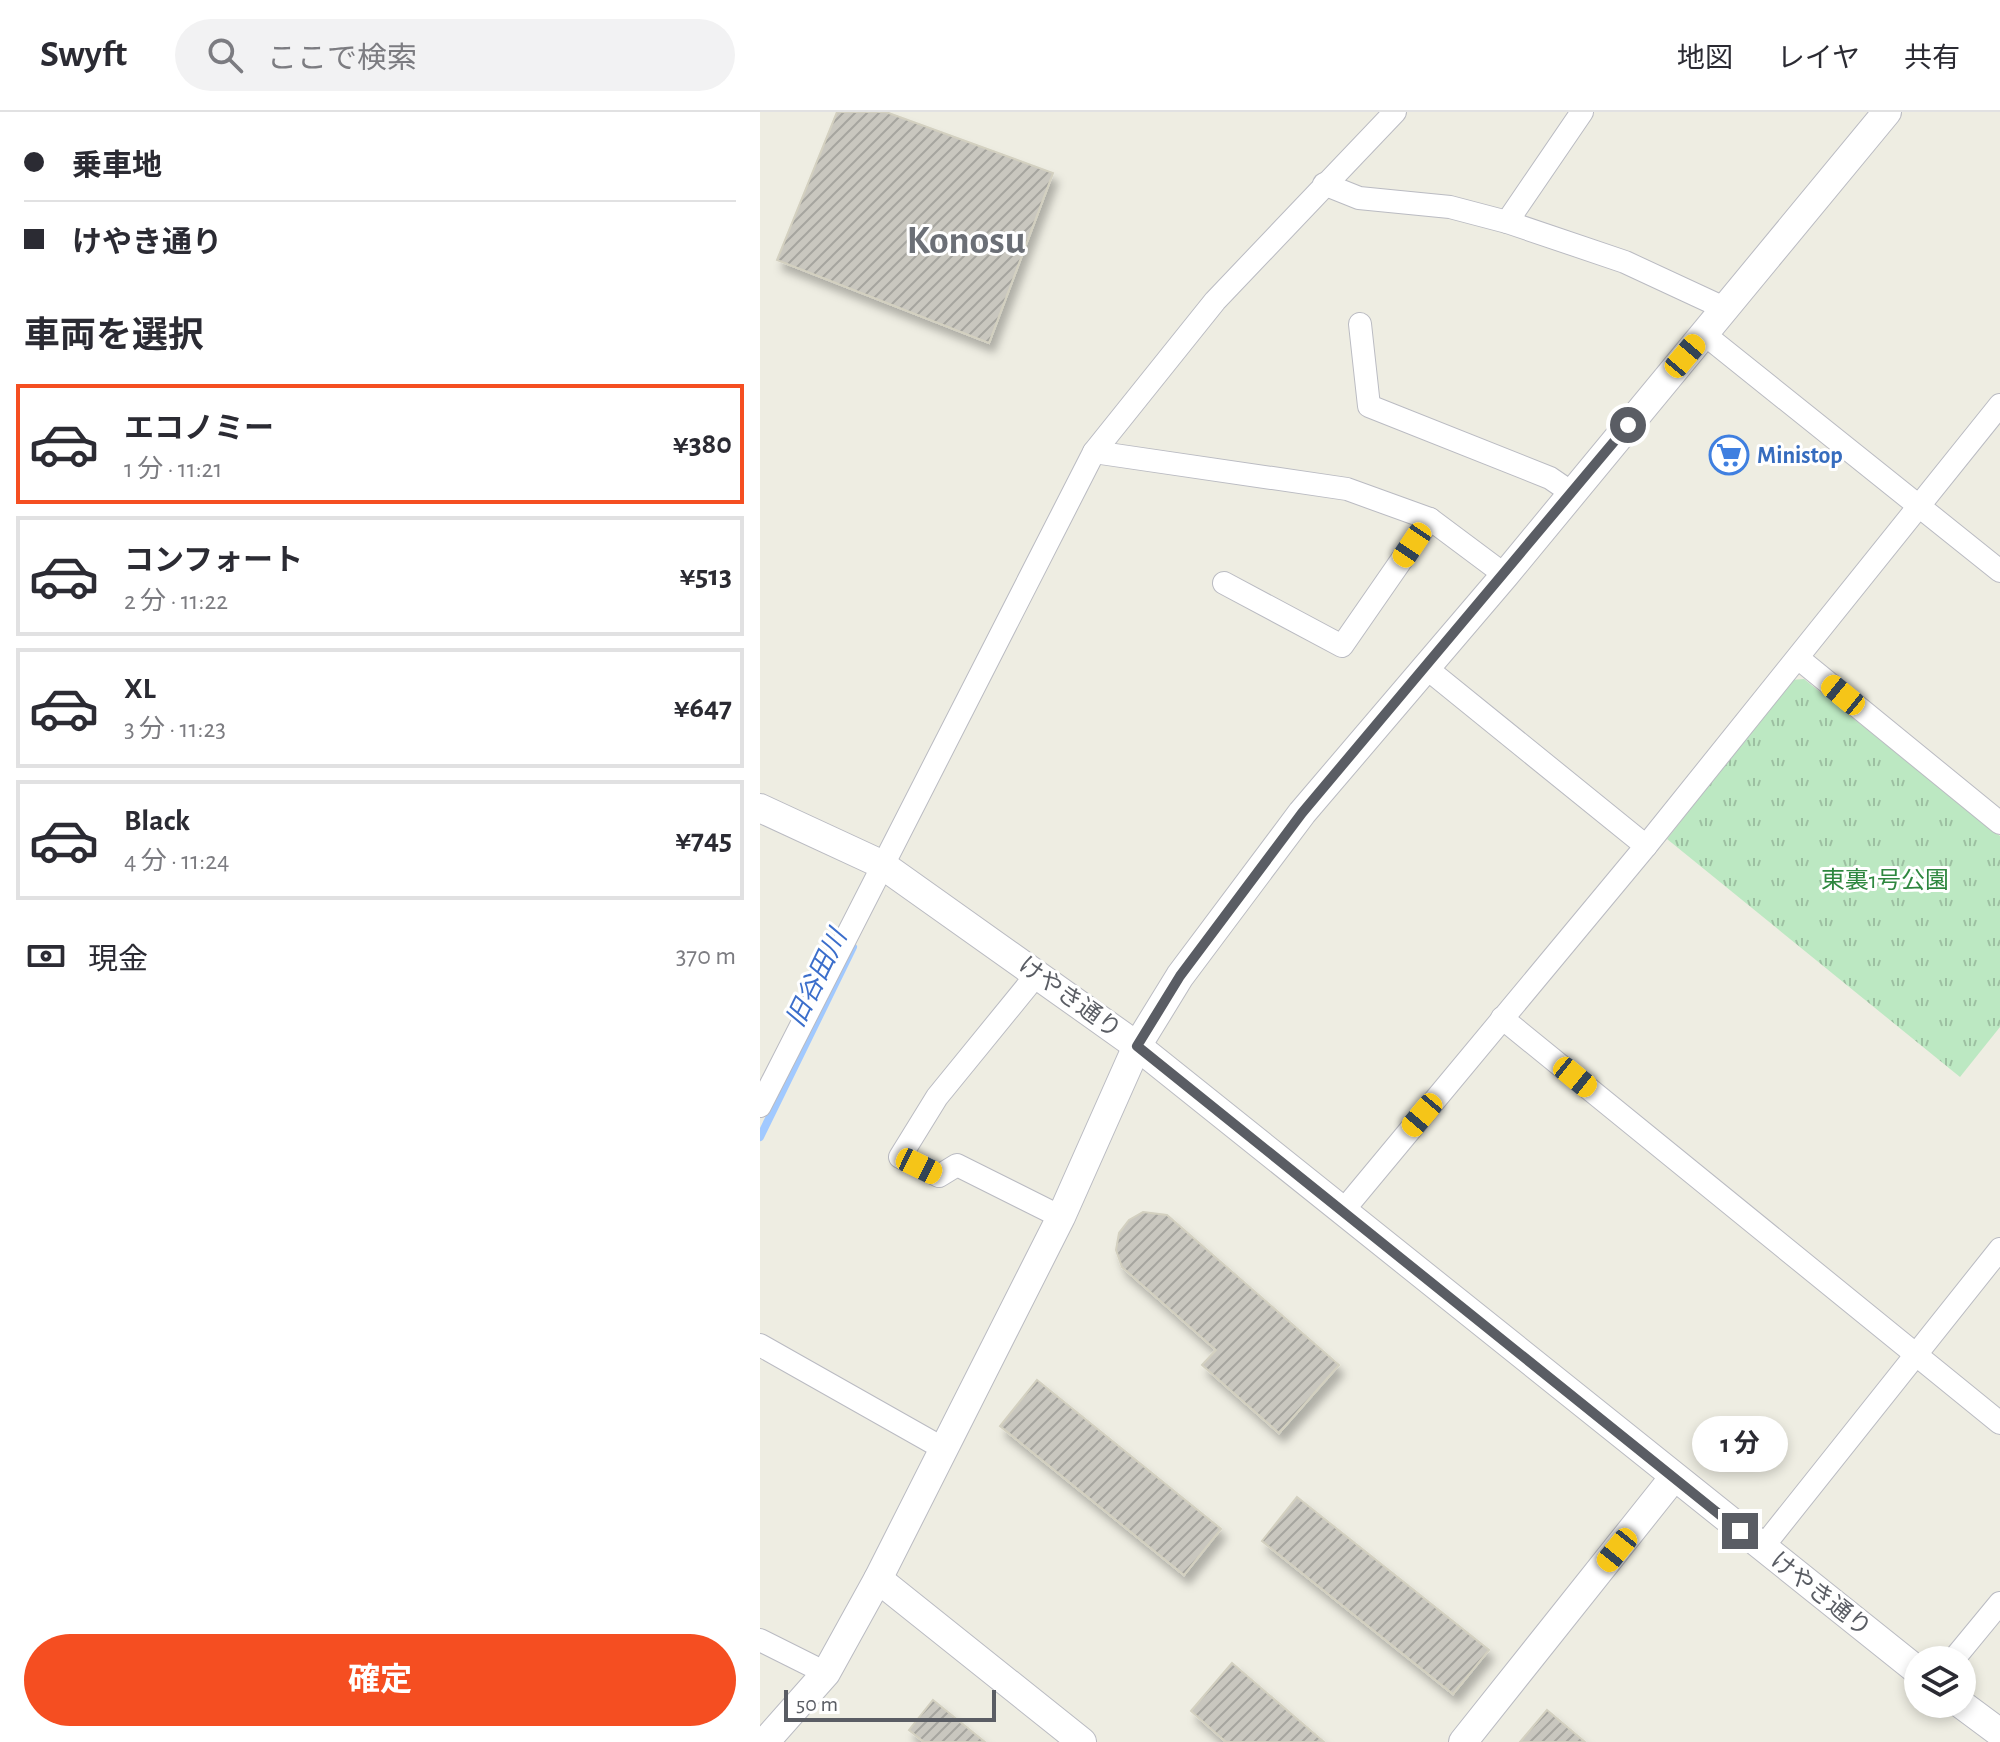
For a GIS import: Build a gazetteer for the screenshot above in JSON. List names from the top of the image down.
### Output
{
  "streets": {
    "street": ["けやき通り"]
  },
  "districts": ["Konosu"],
  "water": ["旧谷田川"],
  "parks": ["東裏1号公園"],
  "places": {
    "supermarket": ["Ministop"]
  },
  "scale_bar": "50 m",
  "page": {
    "header": "Swyft",
    "search": "ここで検索",
    "nav": ["地図", "レイヤ", "共有"],
    "banner": ["乗車地", "けやき通り"],
    "heading": "車両を選択",
    "list": [
      {
        "name": "エコノミー",
        "note": "1 分 · 11:21",
        "value": "¥380"
      },
      {
        "name": "コンフォート",
        "note": "2 分 · 11:22",
        "value": "¥513"
      },
      {
        "name": "XL",
        "note": "3 分 · 11:23",
        "value": "¥647"
      },
      {
        "name": "Black",
        "note": "4 分 · 11:24",
        "value": "¥745"
      }
    ],
    "pay": ["現金", "370 m"],
    "bubble": "1 分",
    "buttons": "確定",
    "scale": "50 m"
  }
}
